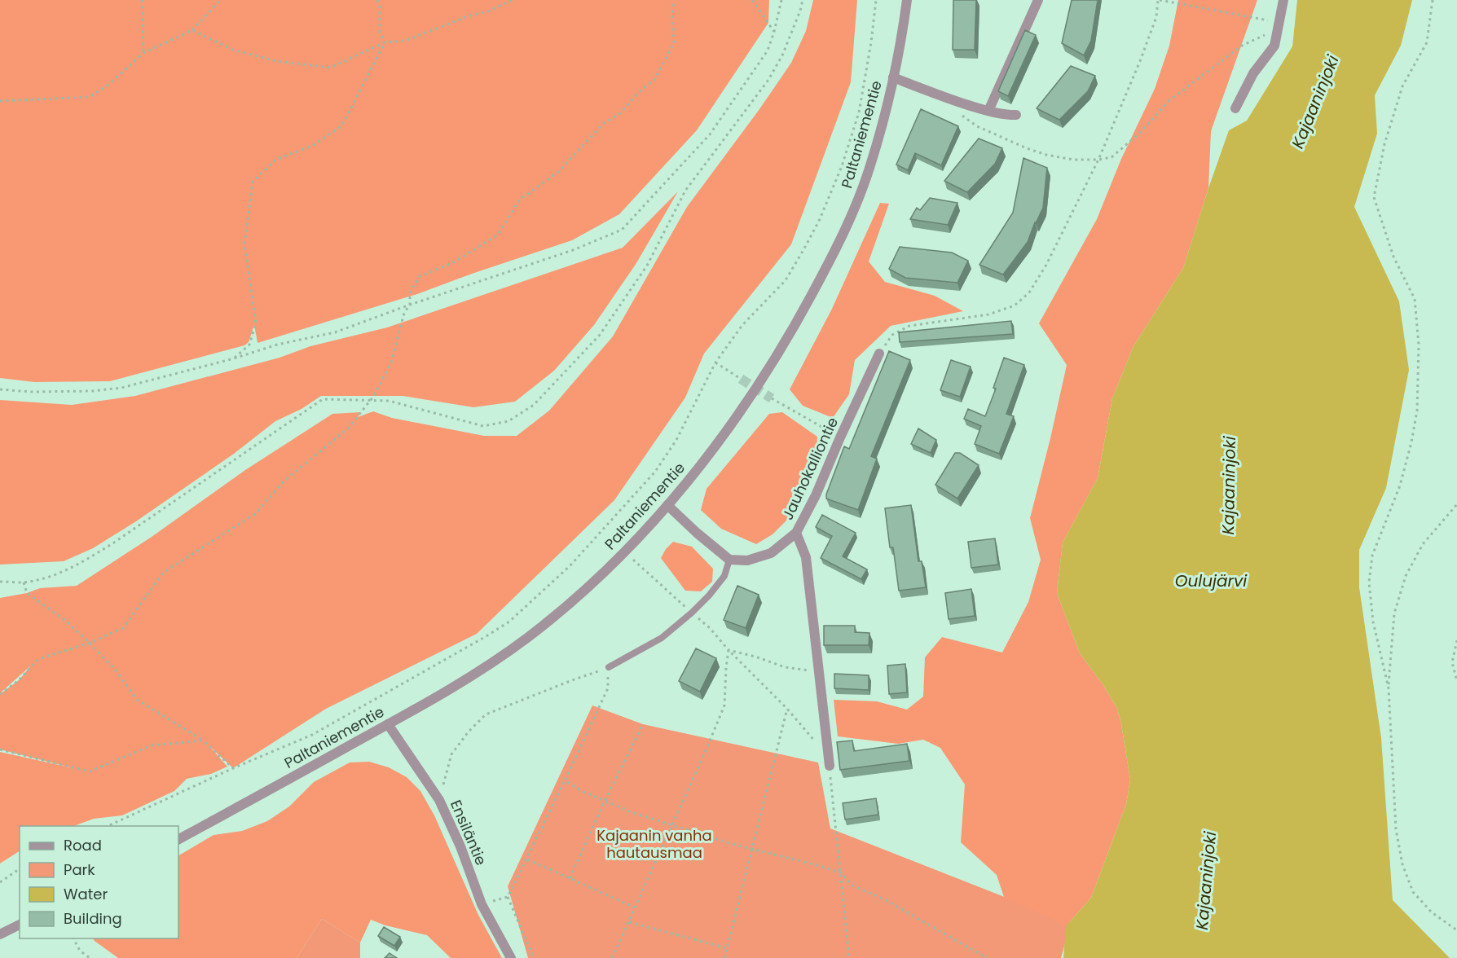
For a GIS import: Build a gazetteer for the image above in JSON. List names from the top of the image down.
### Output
{
  "streets": {
    "street": ["Paltaniementie", "Jauhokalliontie", "Ensiläntie"]
  },
  "crossings": [
    ["Paltaniementie", "Ensiläntie"]
  ],
  "water": ["Kajaaninjoki", "Oulujärvi"],
  "parks": ["Kajaanin vanha hautausmaa"],
  "legend": [
    "Road",
    "Park",
    "Water",
    "Building"
  ]
}
